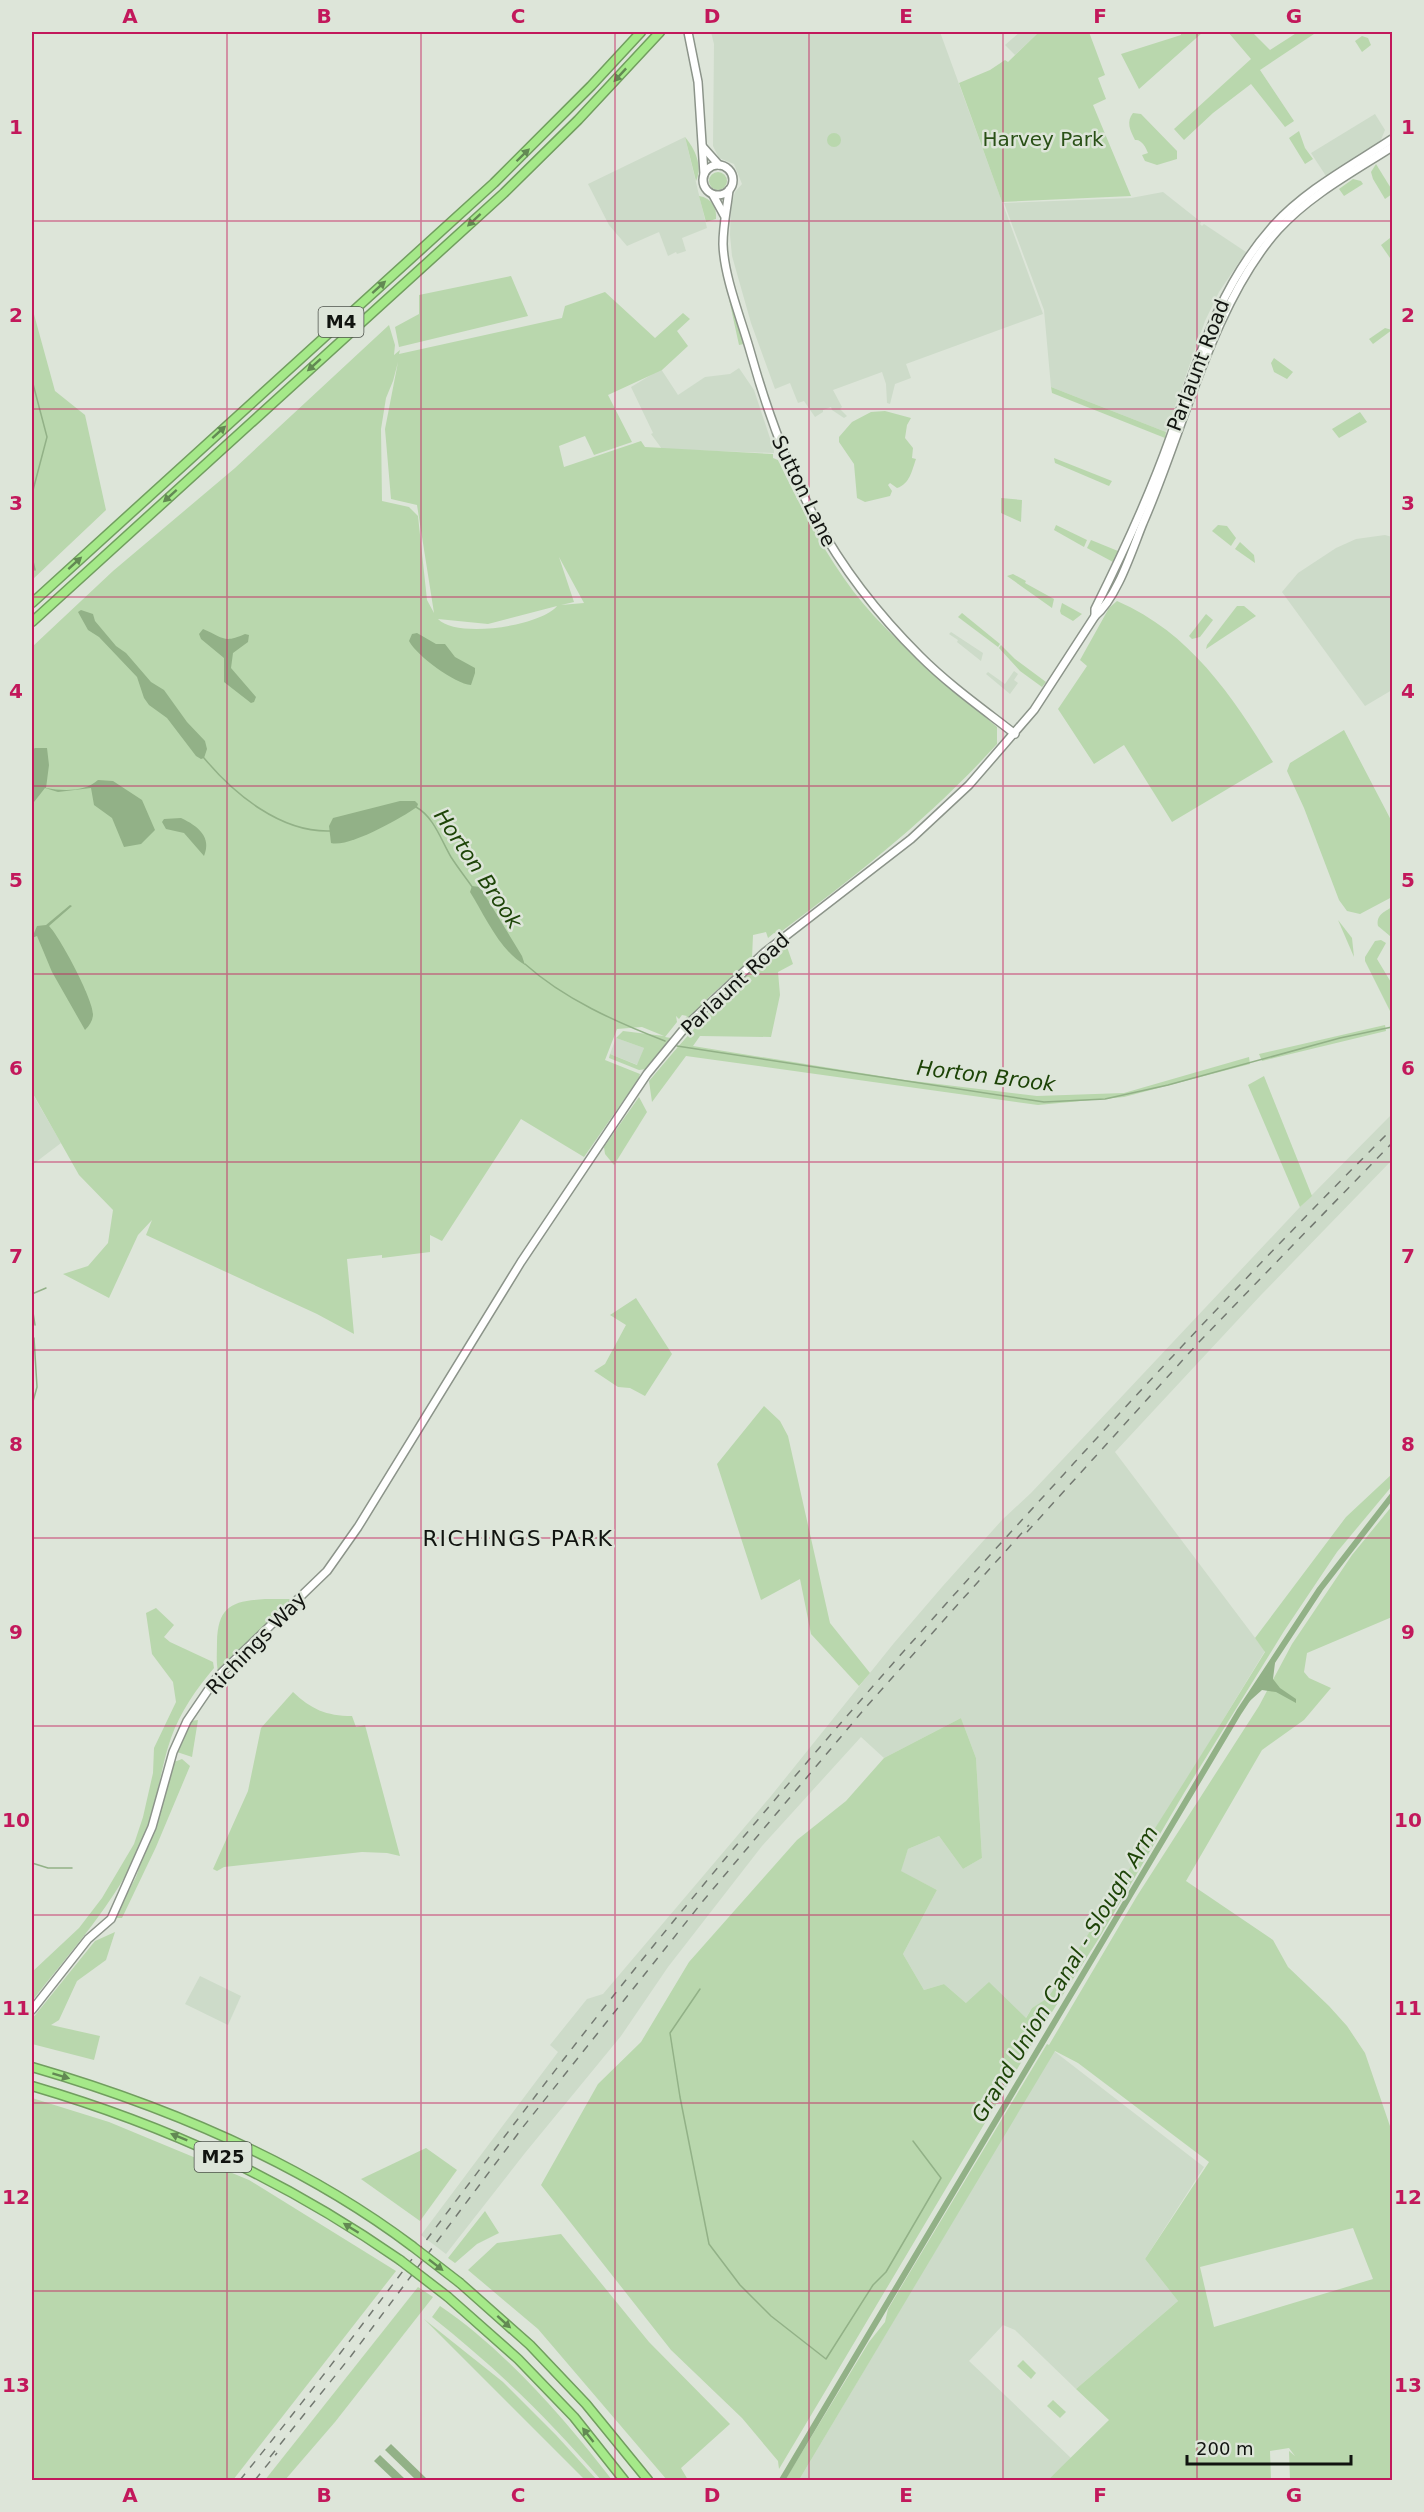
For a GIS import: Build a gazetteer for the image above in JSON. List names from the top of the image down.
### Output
{
  "streets": {
    "highway": ["M4", "M25"],
    "street": ["Parlaunt Road", "Sutton Lane", "Richings Way"]
  },
  "crossings": [
    ["Parlaunt Road", "Sutton Lane"],
    ["Parlaunt Road", "Richings Way"]
  ],
  "districts": ["RICHINGS PARK"],
  "water": ["Horton Brook", "Grand Union Canal - Slough Arm"],
  "parks": ["Harvey Park"],
  "scale_bar": "200 m",
  "grid": {
    "columns": [
      "A",
      "B",
      "C",
      "D",
      "E",
      "F",
      "G"
    ],
    "rows": [
      "1",
      "2",
      "3",
      "4",
      "5",
      "6",
      "7",
      "8",
      "9",
      "10",
      "11",
      "12",
      "13"
    ]
  }
}
